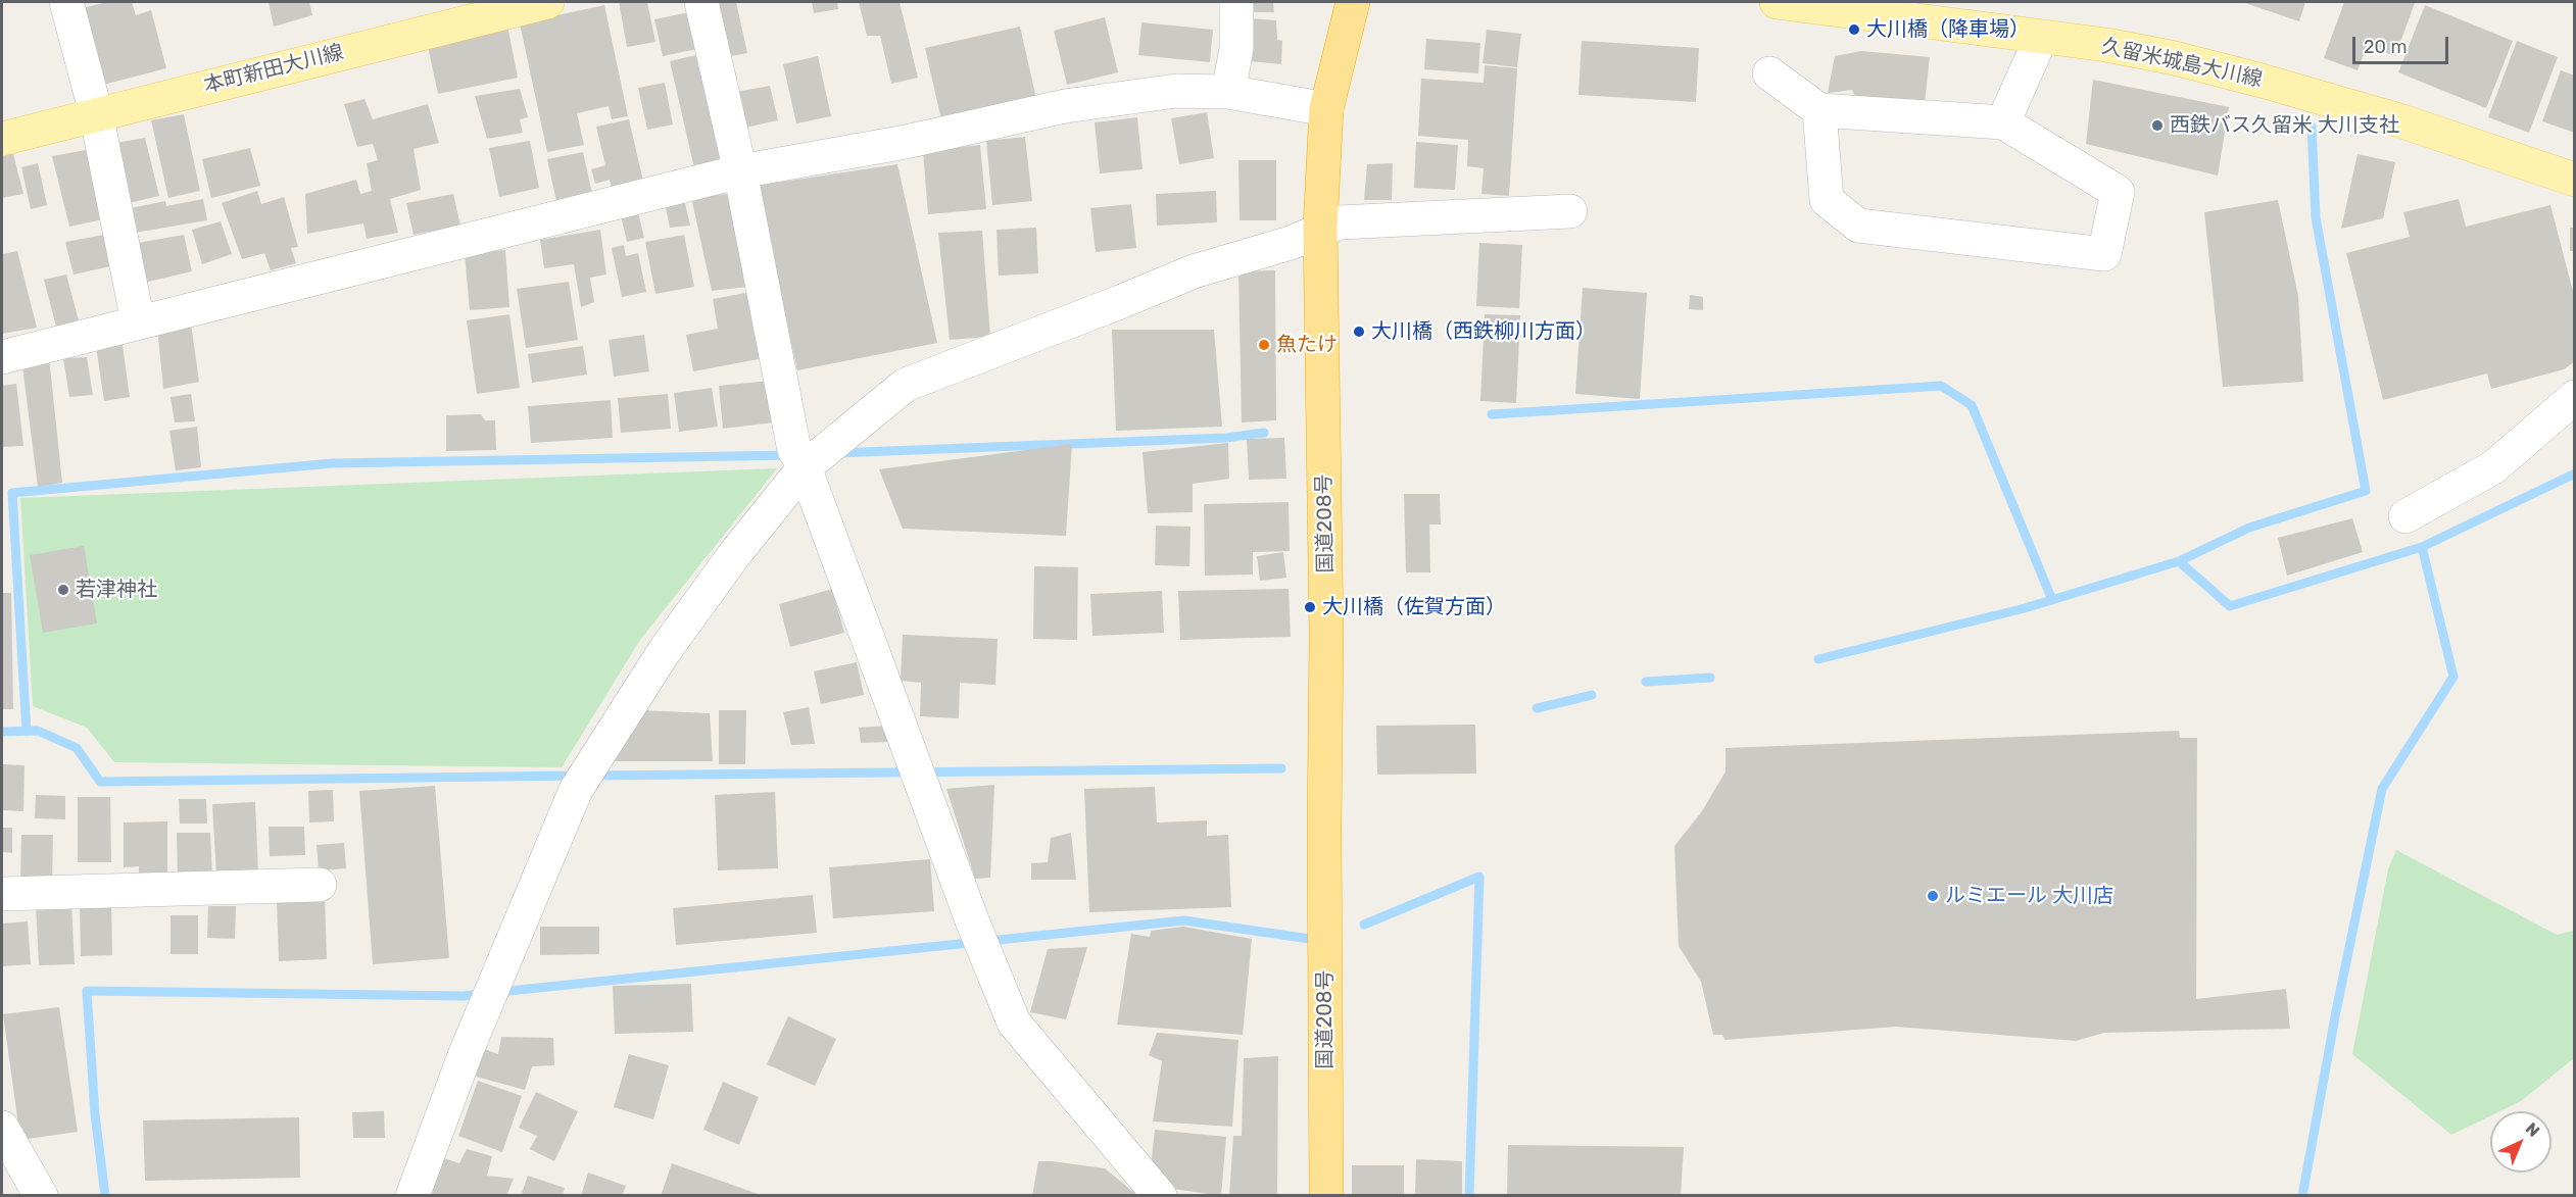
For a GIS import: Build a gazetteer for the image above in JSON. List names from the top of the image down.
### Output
{
  "streets": {
    "highway": ["国道208号"],
    "main road": ["久留米城島大川線", "本町新田大川線"]
  },
  "places": [
    "大川橋（降車場）",
    "西鉄バス久留米 大川支社",
    "大川橋（西鉄柳川方面）",
    "魚たけ",
    "若津神社",
    "大川橋（佐賀方面）",
    "ルミエール 大川店"
  ],
  "scale_bar": "20 m",
  "north": "top right"
}
